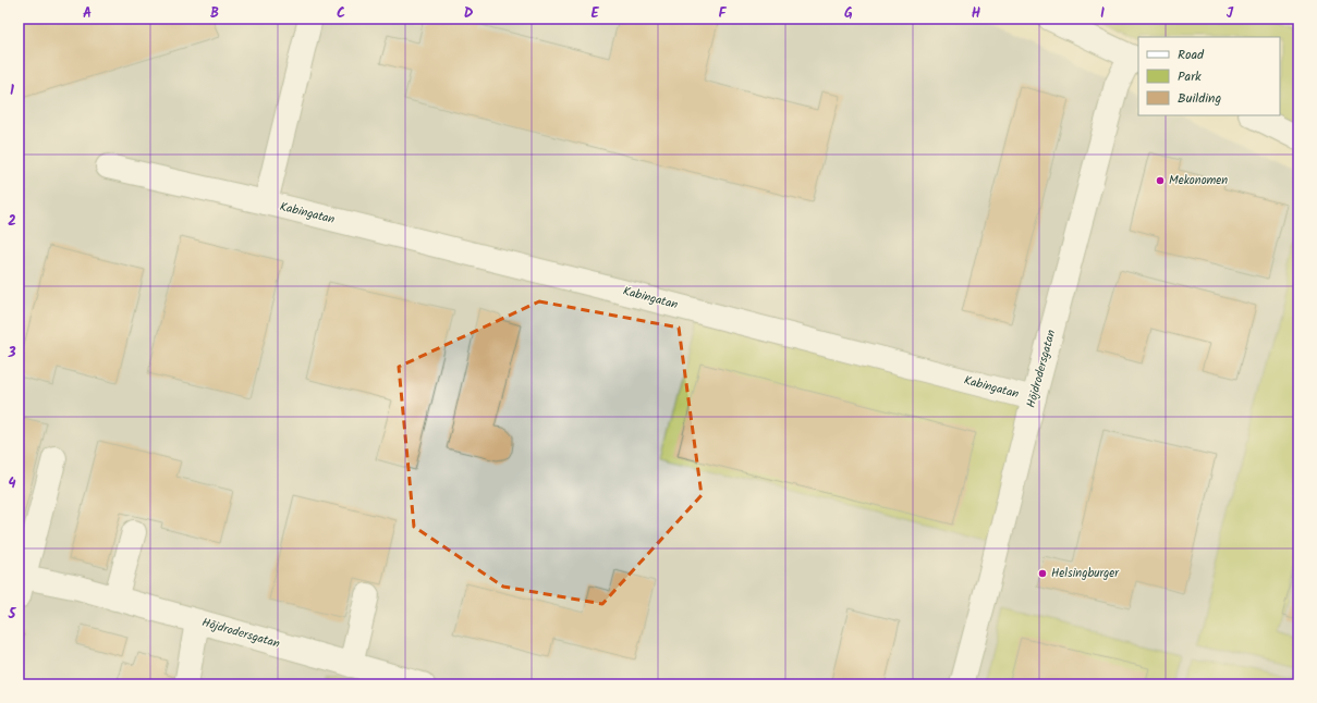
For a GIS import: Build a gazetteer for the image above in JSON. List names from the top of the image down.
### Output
{
  "streets": {
    "street": ["Kabingatan", "Höjdrodersgatan"]
  },
  "crossings": [
    ["Kabingatan", "Höjdrodersgatan"]
  ],
  "places": ["Mekonomen", "Helsingburger"],
  "legend": ["Road", "Park", "Building"],
  "grid": {
    "columns": [
      "A",
      "B",
      "C",
      "D",
      "E",
      "F",
      "G",
      "H",
      "I",
      "J"
    ],
    "rows": [
      "1",
      "2",
      "3",
      "4",
      "5"
    ]
  }
}
